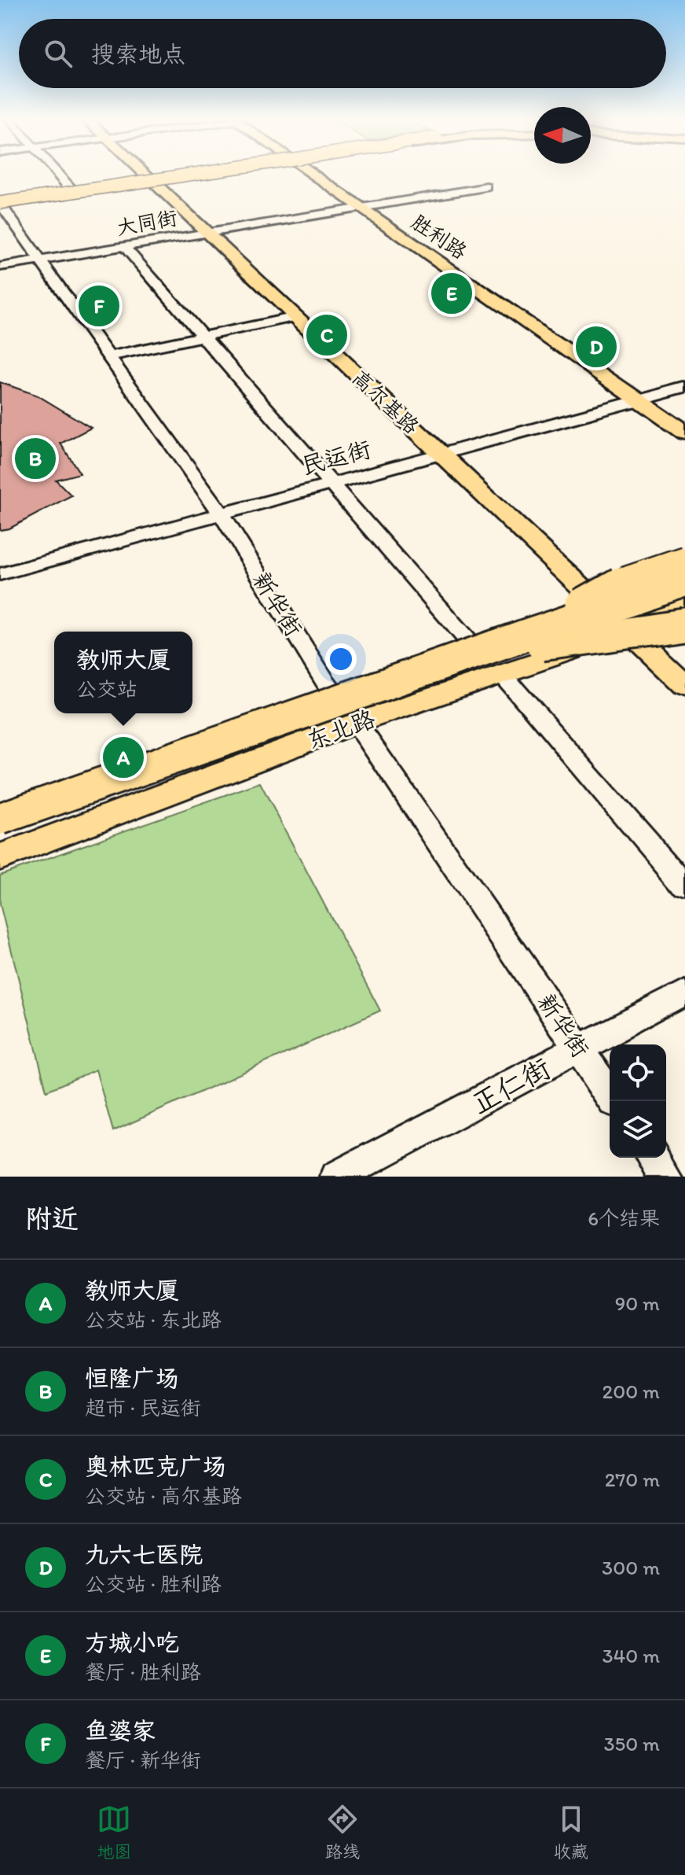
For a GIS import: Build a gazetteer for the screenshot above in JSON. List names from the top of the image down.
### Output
{
  "streets": {
    "highway": ["东北路"],
    "main road": ["胜利路", "高尔基路"],
    "street": [
      "大同街",
      "民运街",
      "新华街",
      "正仁街"
    ]
  },
  "crossings": [
    ["大同街", "胜利路"],
    ["大同街", "高尔基路"],
    ["大同街", "新华街"],
    ["胜利路", "民运街"],
    ["高尔基路", "民运街"],
    ["高尔基路", "东北路"],
    ["民运街", "新华街"],
    ["新华街", "东北路"],
    ["新华街", "正仁街"]
  ],
  "north": "left",
  "page": {
    "search": "搜索地点",
    "pins": [
      "E",
      "F",
      "C",
      "D",
      "B",
      "A"
    ],
    "popup": ["教师大厦", "公交站"],
    "heading": ["附近", "6个结果"],
    "list": [
      {
        "mark": "A",
        "name": "教师大厦",
        "note": "公交站 · 东北路",
        "value": "90 m"
      },
      {
        "mark": "B",
        "name": "恒隆广场",
        "note": "超市 · 民运街",
        "value": "200 m"
      },
      {
        "mark": "C",
        "name": "奥林匹克广场",
        "note": "公交站 · 高尔基路",
        "value": "270 m"
      },
      {
        "mark": "D",
        "name": "九六七医院",
        "note": "公交站 · 胜利路",
        "value": "300 m"
      },
      {
        "mark": "E",
        "name": "方城小吃",
        "note": "餐厅 · 胜利路",
        "value": "340 m"
      },
      {
        "mark": "F",
        "name": "鱼婆家",
        "note": "餐厅 · 新华街",
        "value": "350 m"
      }
    ],
    "nav": ["地图", "路线", "收藏"]
  }
}
